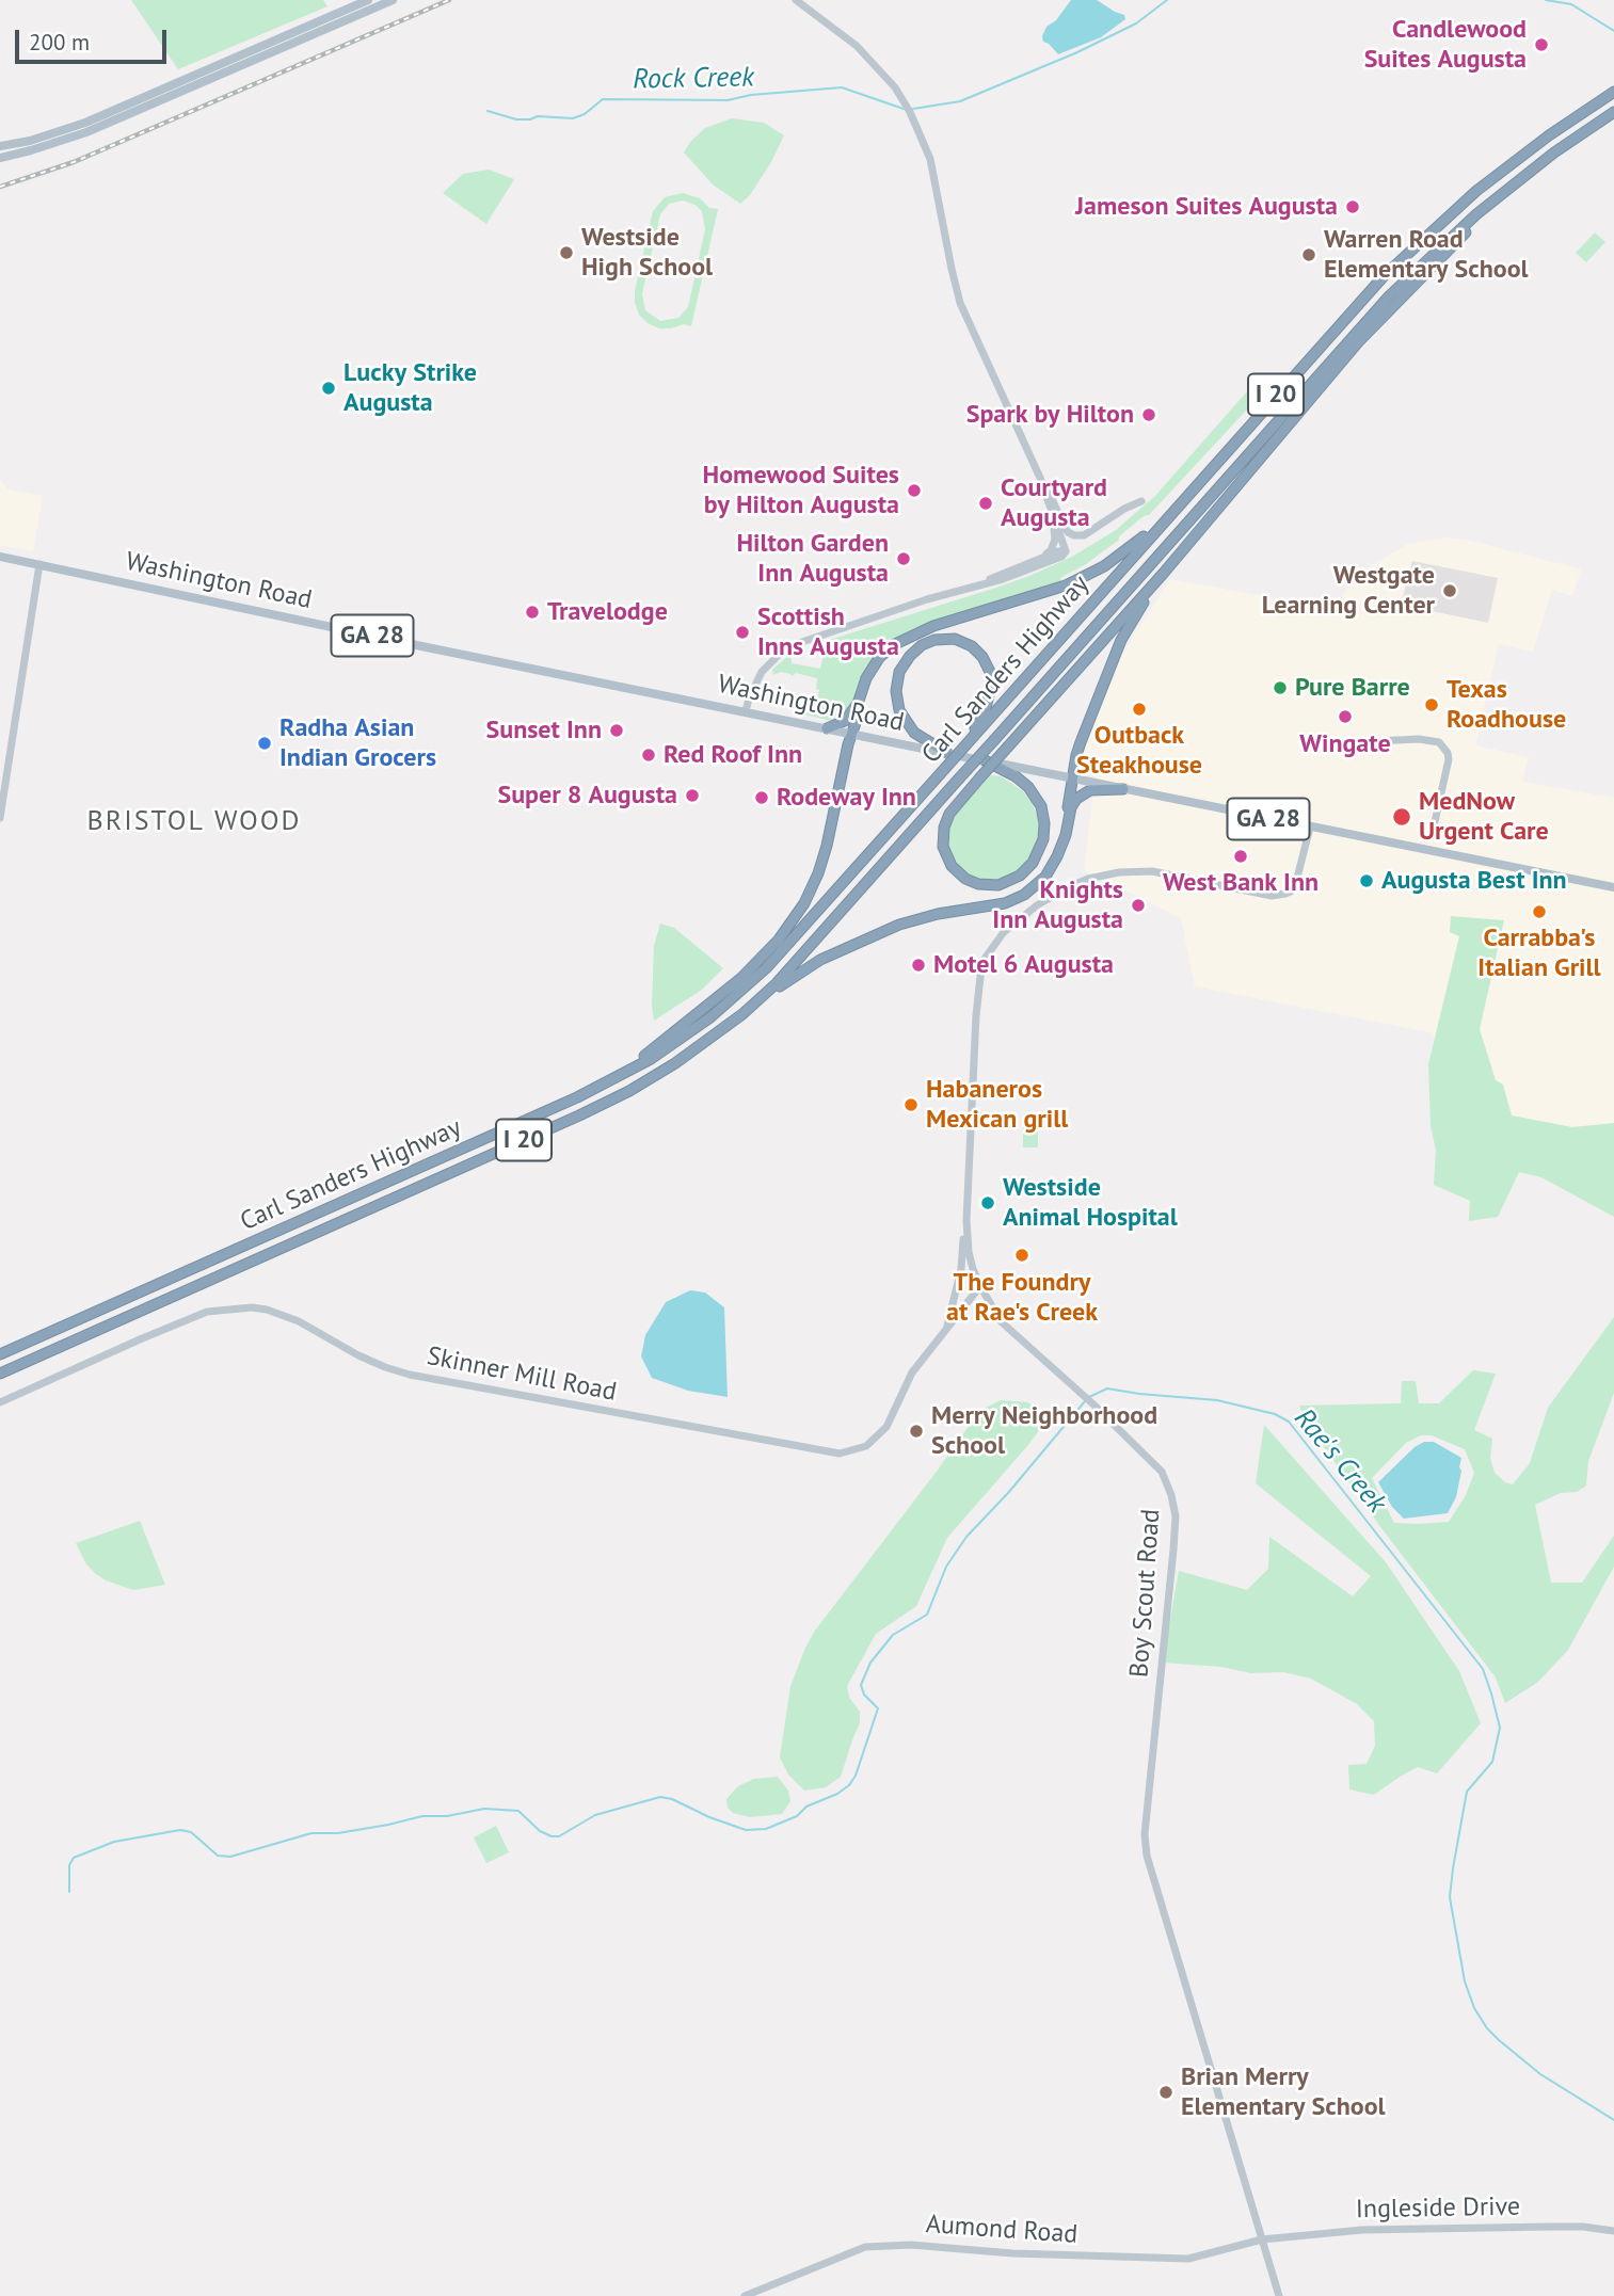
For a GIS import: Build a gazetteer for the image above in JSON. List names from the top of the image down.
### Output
{
  "streets": {
    "highway": ["I 20", "Carl Sanders Highway"],
    "main road": ["Washington Road", "GA 28"],
    "street": [
      "Skinner Mill Road",
      "Boy Scout Road",
      "Ingleside Drive",
      "Aumond Road"
    ]
  },
  "crossings": [
    ["Washington Road", "Boy Scout Road"],
    ["Skinner Mill Road", "Boy Scout Road"],
    ["Boy Scout Road", "Ingleside Drive"],
    ["Boy Scout Road", "Aumond Road"],
    ["Ingleside Drive", "Aumond Road"]
  ],
  "districts": ["BRISTOL WOOD"],
  "water": ["Rock Creek", "Rae's Creek"],
  "places": [
    "Candlewood Suites Augusta",
    "Jameson Suites Augusta",
    "Westside High School",
    "Warren Road Elementary School",
    "Lucky Strike Augusta",
    "Spark by Hilton",
    "Homewood Suites by Hilton Augusta",
    "Courtyard Augusta",
    "Hilton Garden Inn Augusta",
    "Westgate Learning Center",
    "Travelodge",
    "Scottish Inns Augusta",
    "Pure Barre",
    "Texas Roadhouse",
    "Outback Steakhouse",
    "Wingate",
    "Sunset Inn",
    "Radha Asian Indian Grocers",
    "Red Roof Inn",
    "Super 8 Augusta",
    "Rodeway Inn",
    "MedNow Urgent Care",
    "West Bank Inn",
    "Augusta Best Inn",
    "Knights Inn Augusta",
    "Carrabba's Italian Grill",
    "Motel 6 Augusta",
    "Habaneros Mexican grill",
    "Westside Animal Hospital",
    "The Foundry at Rae's Creek",
    "Merry Neighborhood School",
    "Brian Merry Elementary School"
  ],
  "scale_bar": "200 m"
}
